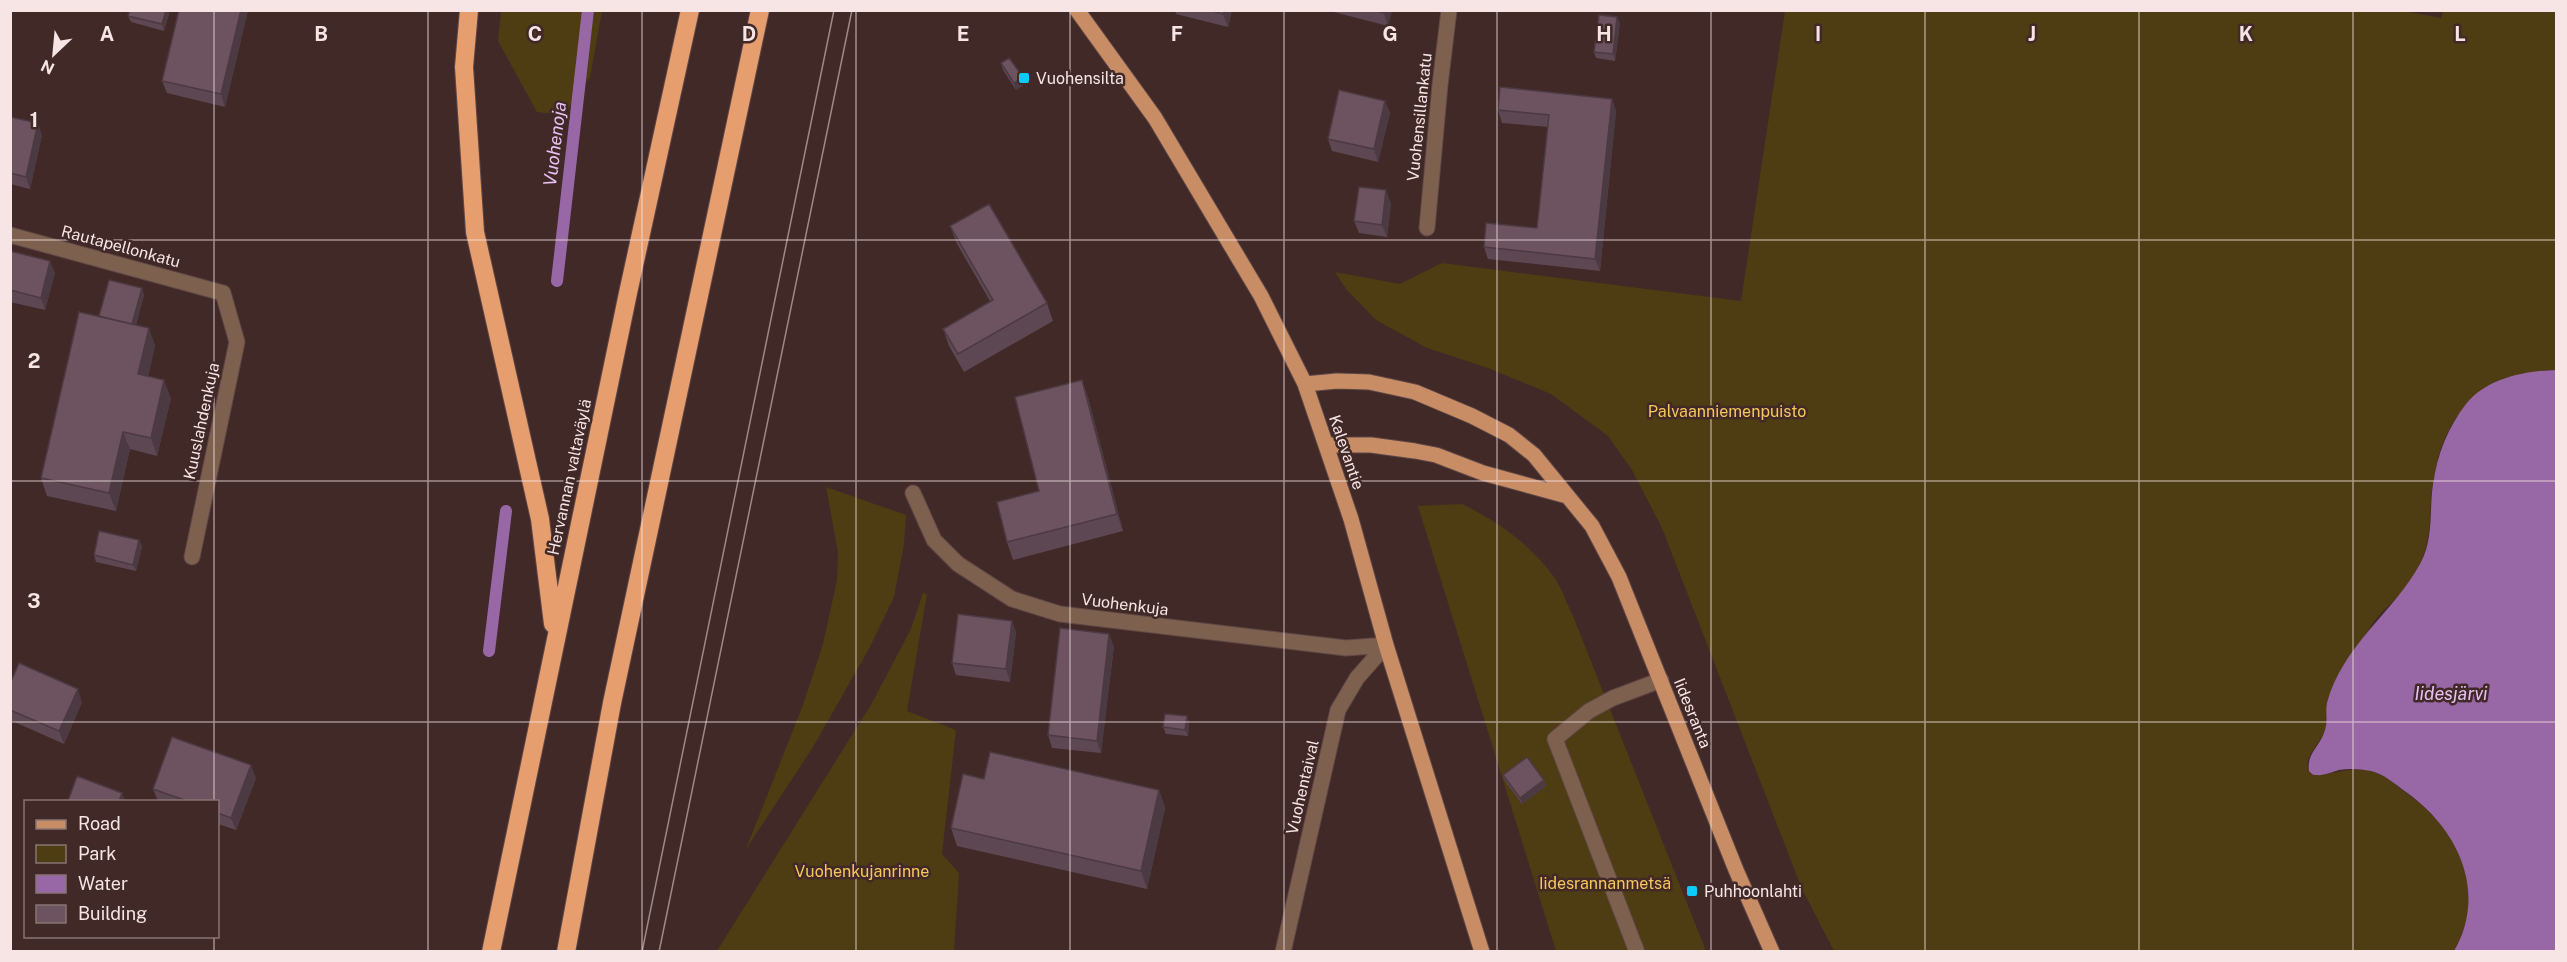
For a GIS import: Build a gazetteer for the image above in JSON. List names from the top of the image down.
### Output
{
  "streets": {
    "highway": ["Hervannan valtaväylä"],
    "main road": ["Kalevantie", "Iidesranta"],
    "street": [
      "Vuohensillankatu",
      "Rautapellonkatu",
      "Kuuslahdenkuja",
      "Vuohenkuja",
      "Vuohentaival"
    ]
  },
  "crossings": [
    ["Rautapellonkatu", "Kuuslahdenkuja"],
    ["Kalevantie", "Vuohenkuja"],
    ["Kalevantie", "Iidesranta"],
    ["Kalevantie", "Vuohentaival"],
    ["Vuohenkuja", "Vuohentaival"]
  ],
  "water": ["Vuohenoja", "Iidesjärvi"],
  "parks": ["Palvaanniemenpuisto", "Vuohenkujanrinne", "Iidesrannanmetsä"],
  "places": {
    "transit": ["Vuohensilta", "Puhhoonlahti"]
  },
  "legend": [
    "Road",
    "Park",
    "Water",
    "Building"
  ],
  "north": "bottom left",
  "grid": {
    "columns": [
      "A",
      "B",
      "C",
      "D",
      "E",
      "F",
      "G",
      "H",
      "I",
      "J",
      "K",
      "L"
    ],
    "rows": ["1", "2", "3"]
  }
}
